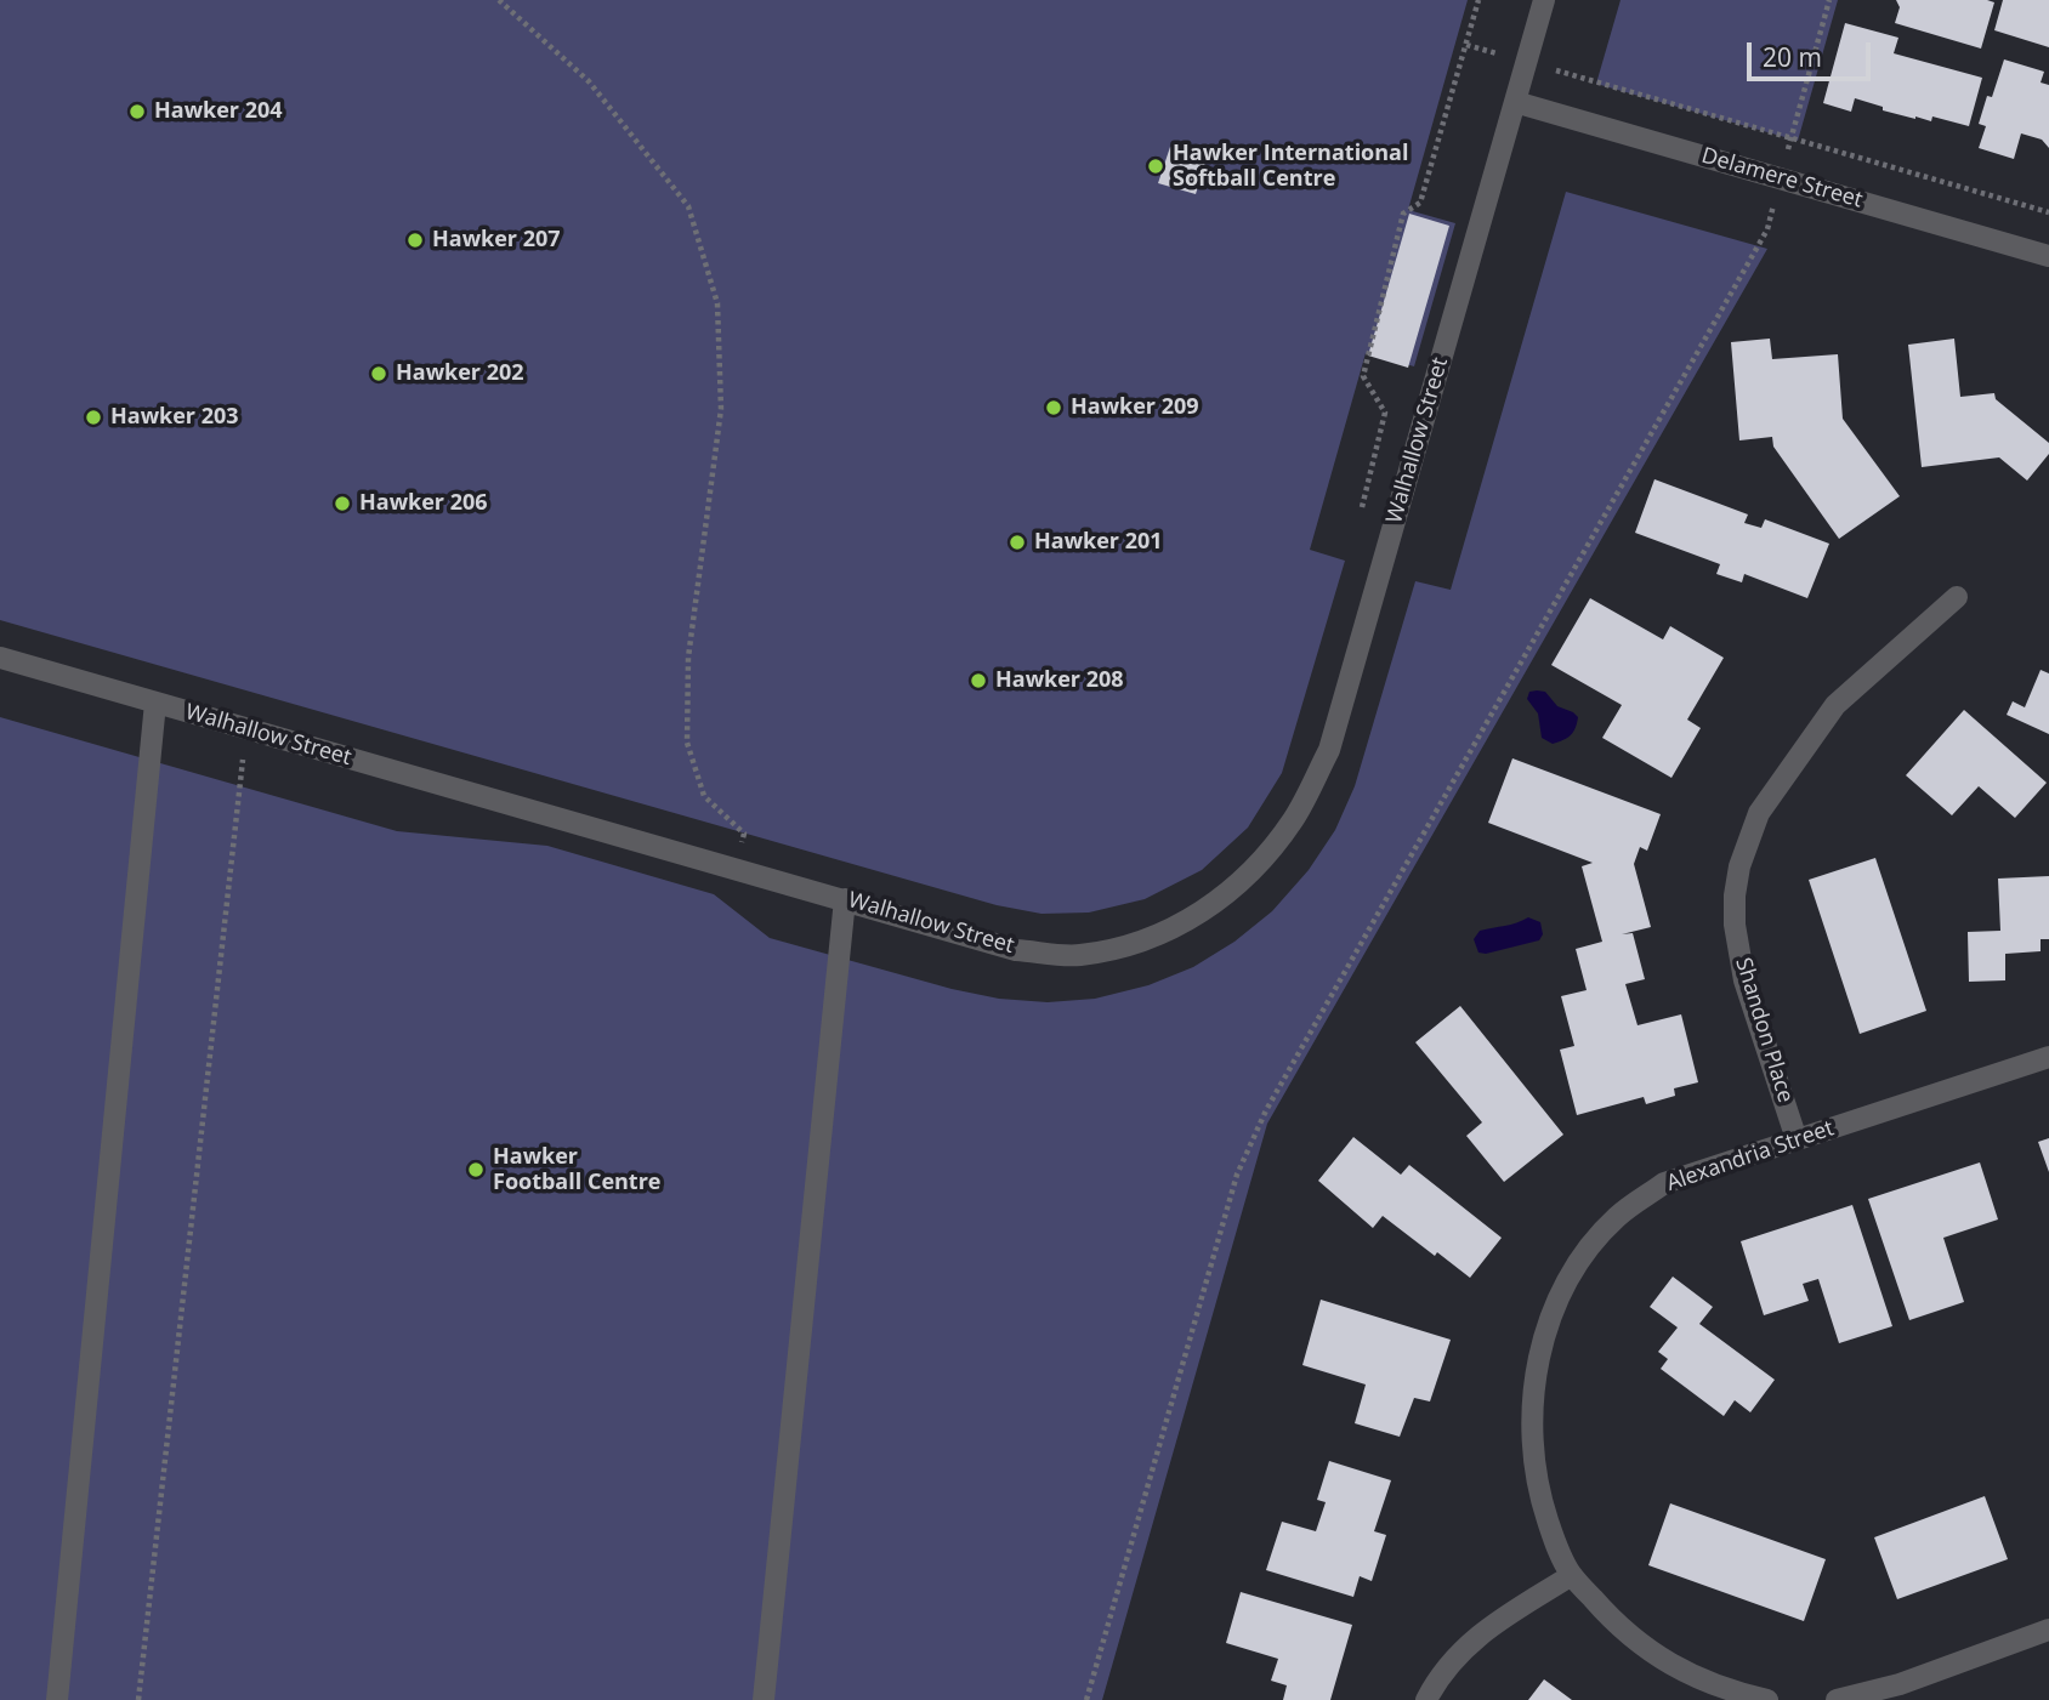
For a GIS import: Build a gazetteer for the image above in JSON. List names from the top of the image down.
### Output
{
  "streets": {
    "street": [
      "Delamere Street",
      "Walhallow Street",
      "Shandon Place",
      "Alexandria Street"
    ]
  },
  "crossings": [
    ["Delamere Street", "Walhallow Street"],
    ["Shandon Place", "Alexandria Street"]
  ],
  "places": [
    "Hawker 204",
    "Hawker International Softball Centre",
    "Hawker 207",
    "Hawker 202",
    "Hawker 209",
    "Hawker 203",
    "Hawker 206",
    "Hawker 201",
    "Hawker 208",
    "Hawker Football Centre"
  ],
  "scale_bar": "20 m"
}
